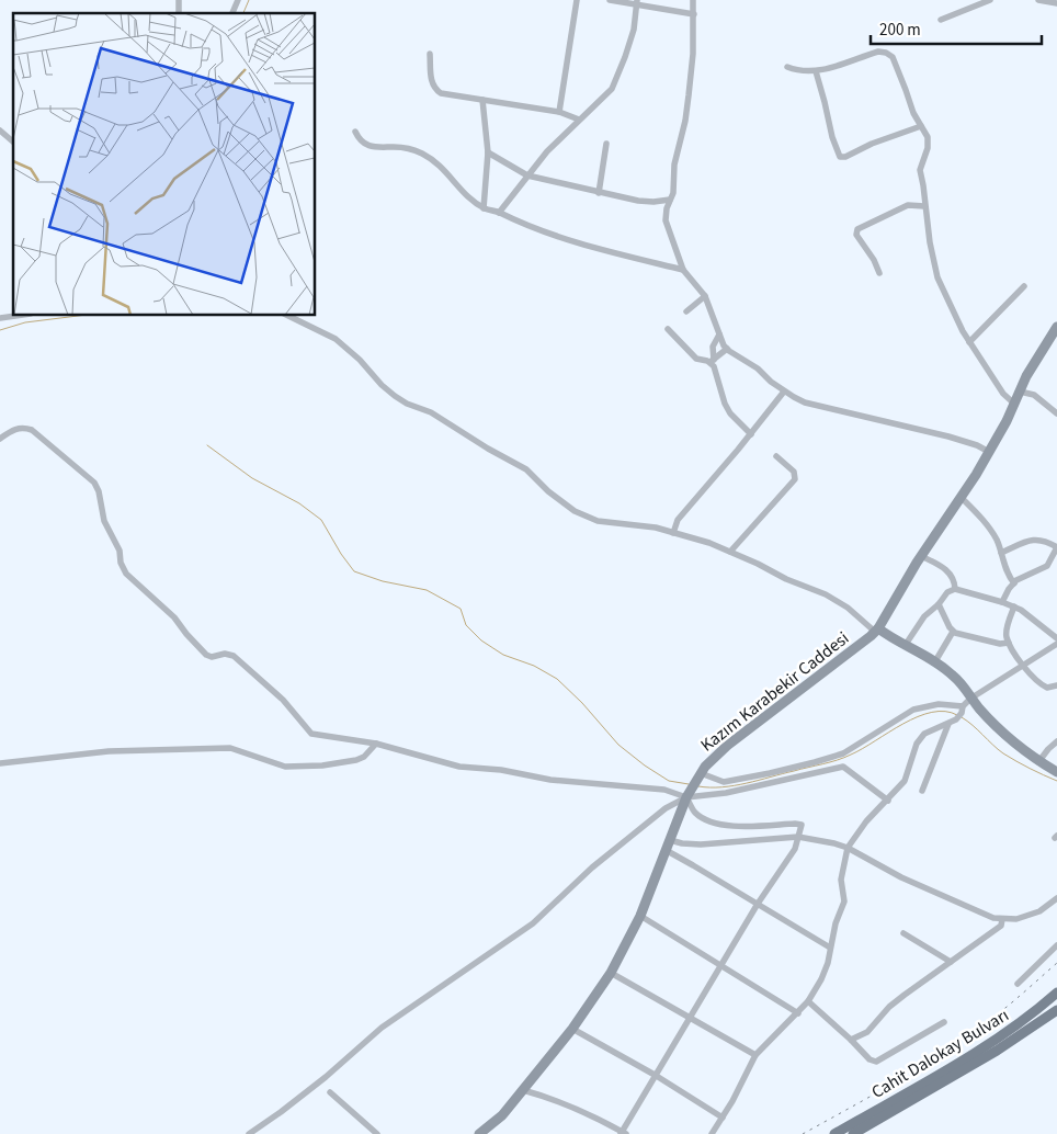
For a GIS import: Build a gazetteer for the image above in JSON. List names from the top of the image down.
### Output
{
  "streets": {
    "main road": ["Cahit Dalokay Bulvarı"],
    "street": ["Kazım Karabekir Caddesi"]
  },
  "scale_bar": "200 m"
}
